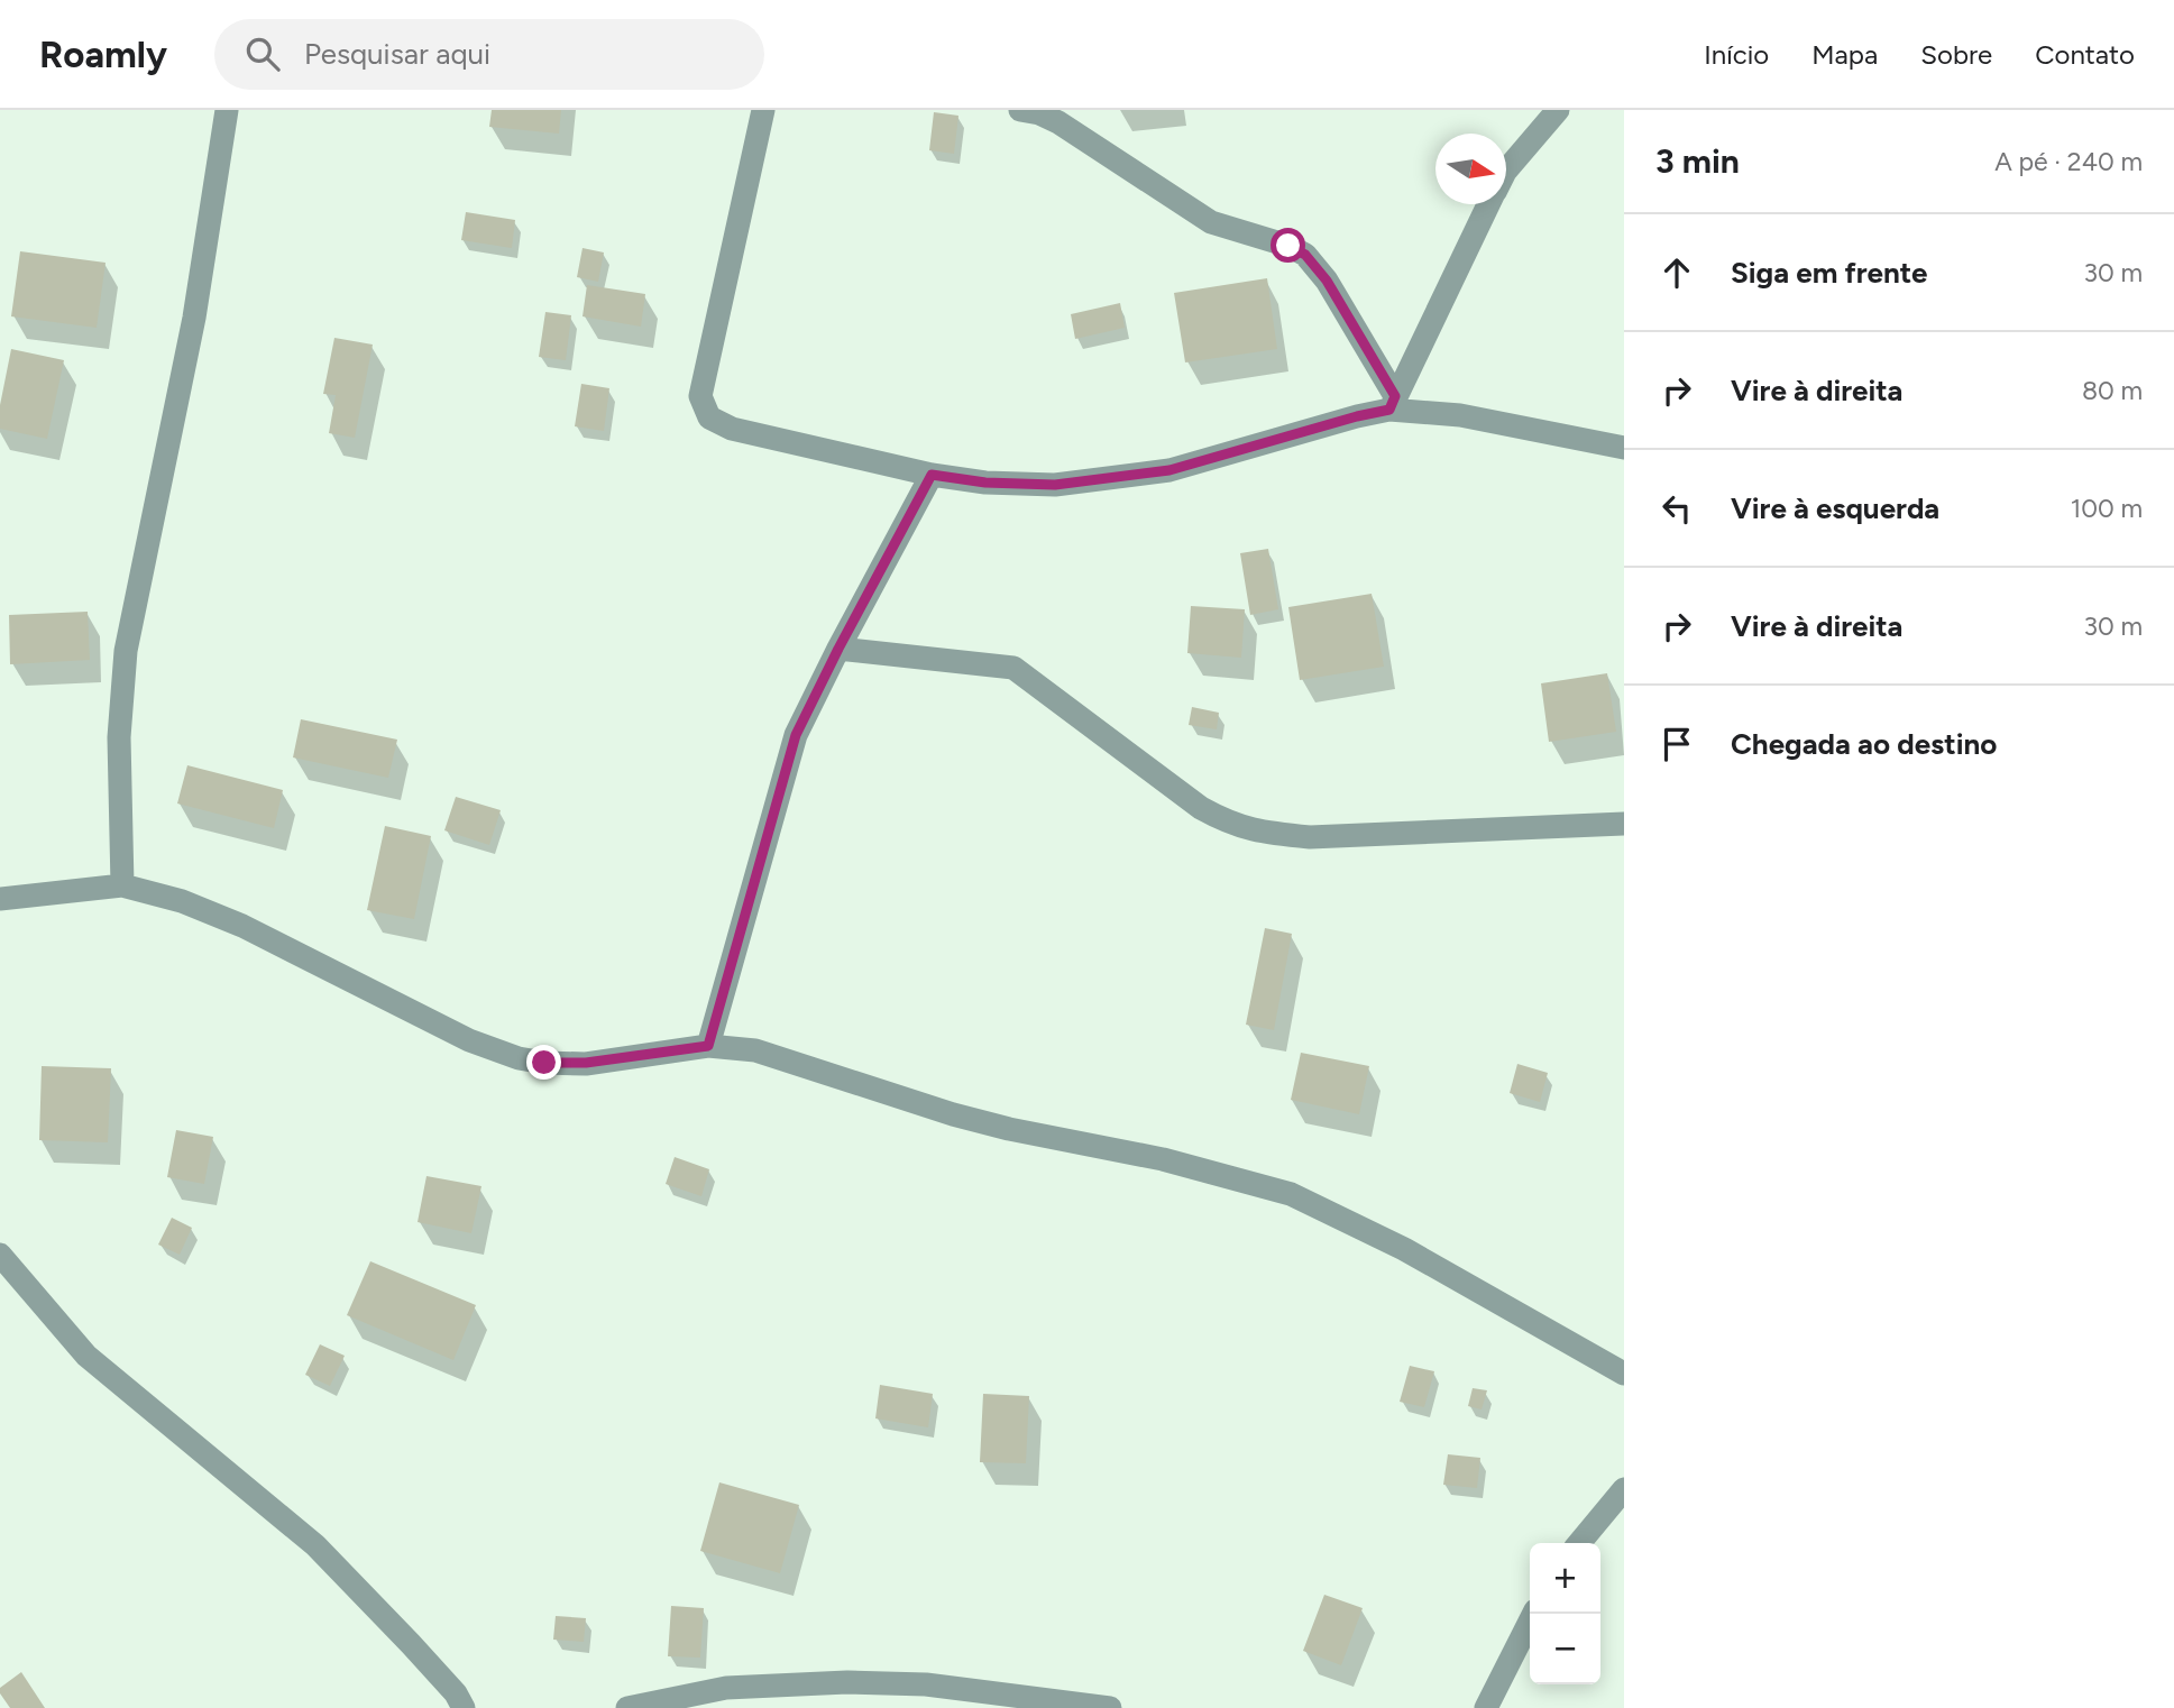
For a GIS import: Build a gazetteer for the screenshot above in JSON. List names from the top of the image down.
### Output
{
  "north": "right",
  "page": {
    "header": "Roamly",
    "search": "Pesquisar aqui",
    "nav": [
      "Início",
      "Mapa",
      "Sobre",
      "Contato"
    ],
    "heading": ["3 min", "A pé · 240 m"],
    "list": [
      ["Siga em frente", "30 m"],
      ["Vire à direita", "80 m"],
      ["Vire à esquerda", "100 m"],
      ["Vire à direita", "30 m"],
      "Chegada ao destino"
    ],
    "map_buttons": ["+", "−"]
  }
}
